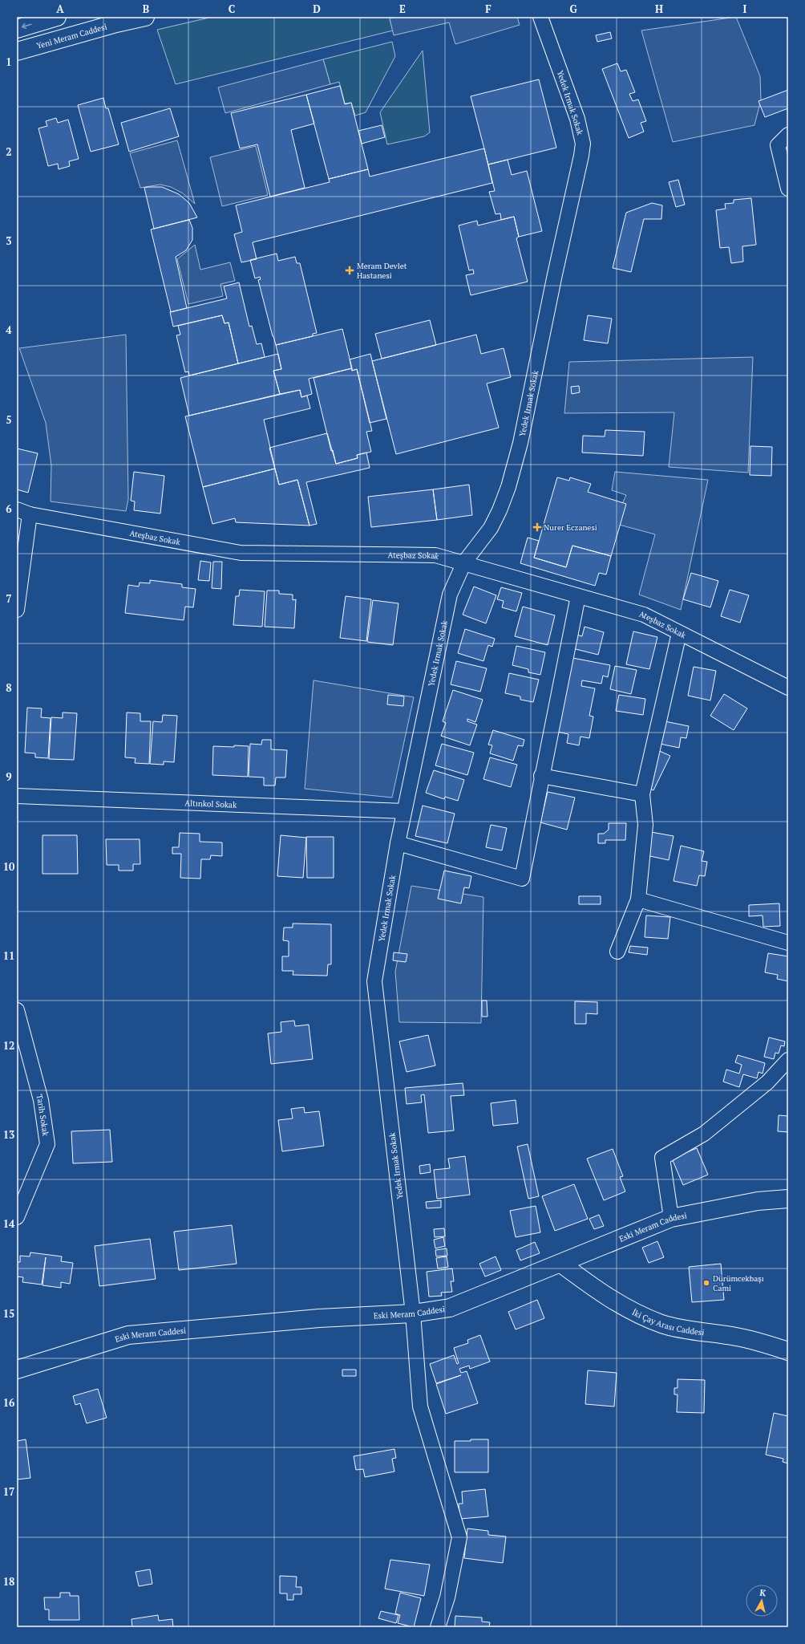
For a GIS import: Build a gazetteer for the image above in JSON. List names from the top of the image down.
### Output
{
  "streets": {
    "street": [
      "Yeni Meram Caddesi",
      "Yedek Irmak Sokak",
      "Ateşbaz Sokak",
      "Altınkol Sokak",
      "Tarih Sokak",
      "Eski Meram Caddesi",
      "İki Çay Arası Caddesi"
    ]
  },
  "crossings": [
    ["Yedek Irmak Sokak", "Ateşbaz Sokak"],
    ["Yedek Irmak Sokak", "Altınkol Sokak"],
    ["Yedek Irmak Sokak", "Eski Meram Caddesi"],
    ["Eski Meram Caddesi", "İki Çay Arası Caddesi"]
  ],
  "places": {
    "health": ["Meram Devlet Hastanesi", "Nurer Eczanesi"],
    "other": ["Dürümcekbaşı Cami"]
  },
  "north": "top",
  "grid": {
    "columns": [
      "A",
      "B",
      "C",
      "D",
      "E",
      "F",
      "G",
      "H",
      "I"
    ],
    "rows": [
      "1",
      "2",
      "3",
      "4",
      "5",
      "6",
      "7",
      "8",
      "9",
      "10",
      "11",
      "12",
      "13",
      "14",
      "15",
      "16",
      "17",
      "18"
    ]
  }
}
